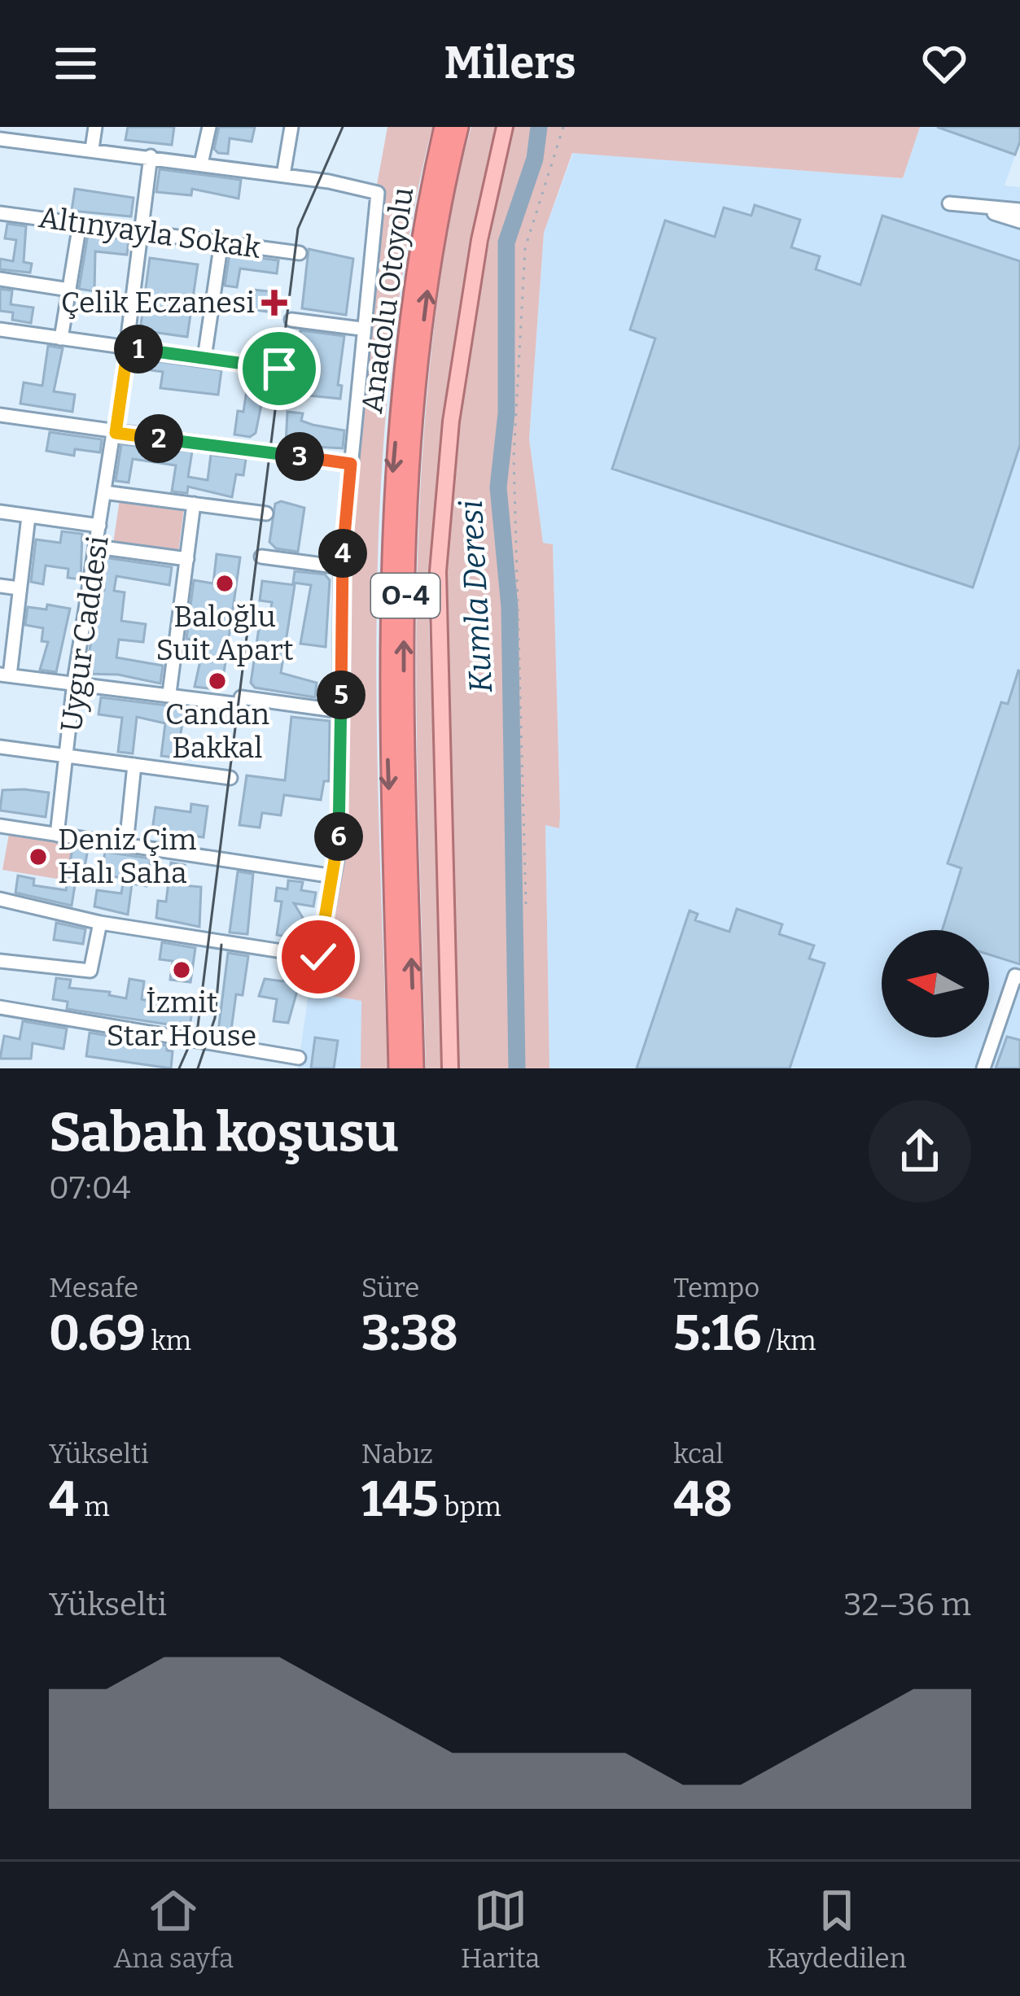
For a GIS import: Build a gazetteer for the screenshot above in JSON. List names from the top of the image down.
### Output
{
  "streets": {
    "highway": ["Anadolu Otoyolu", "O-4"],
    "street": ["Altınyayla Sokak", "Uygur Caddesi"]
  },
  "crossings": [
    ["Altınyayla Sokak", "Uygur Caddesi"]
  ],
  "water": ["Kumla Deresi"],
  "places": {
    "health": ["Çelik Eczanesi"],
    "other": [
      "Baloğlu Suit Apart",
      "Candan Bakkal",
      "Deniz Çim Halı Saha",
      "İzmit Star House"
    ]
  },
  "north": "left",
  "page": {
    "header": "Milers",
    "pins": [
      "1",
      "2",
      "3",
      "4",
      "5",
      "6"
    ],
    "heading": ["Sabah koşusu", "07:04"],
    "stats": [
      ["Mesafe", "0.69 km"],
      ["Süre", "3:38"],
      ["Tempo", "5:16 /km"],
      ["Yükselti", "4 m"],
      ["Nabız", "145 bpm"],
      ["kcal", "48"]
    ],
    "chart": ["Yükselti", "32–36 m"],
    "tabs": ["Ana sayfa", "Harita", "Kaydedilen"]
  }
}
